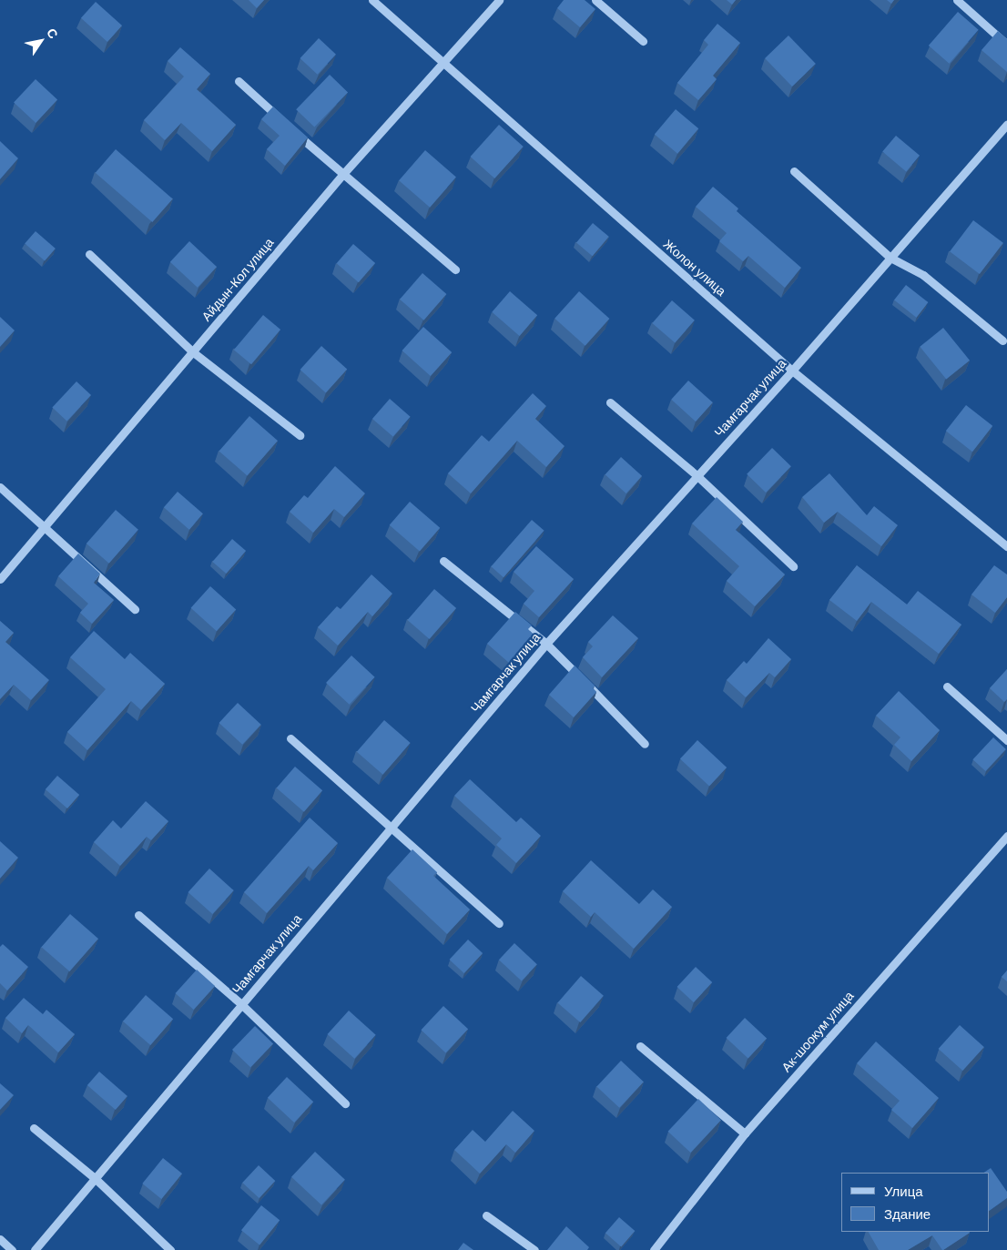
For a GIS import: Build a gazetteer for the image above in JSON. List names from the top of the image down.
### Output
{
  "streets": {
    "street": [
      "Жолон улица",
      "Айдын-Кол улица",
      "Чамгарчак улица",
      "Ак-шоокум улица"
    ]
  },
  "crossings": [
    ["Жолон улица", "Айдын-Кол улица"],
    ["Жолон улица", "Чамгарчак улица"]
  ],
  "legend": ["Улица", "Здание"],
  "north": "top right"
}
